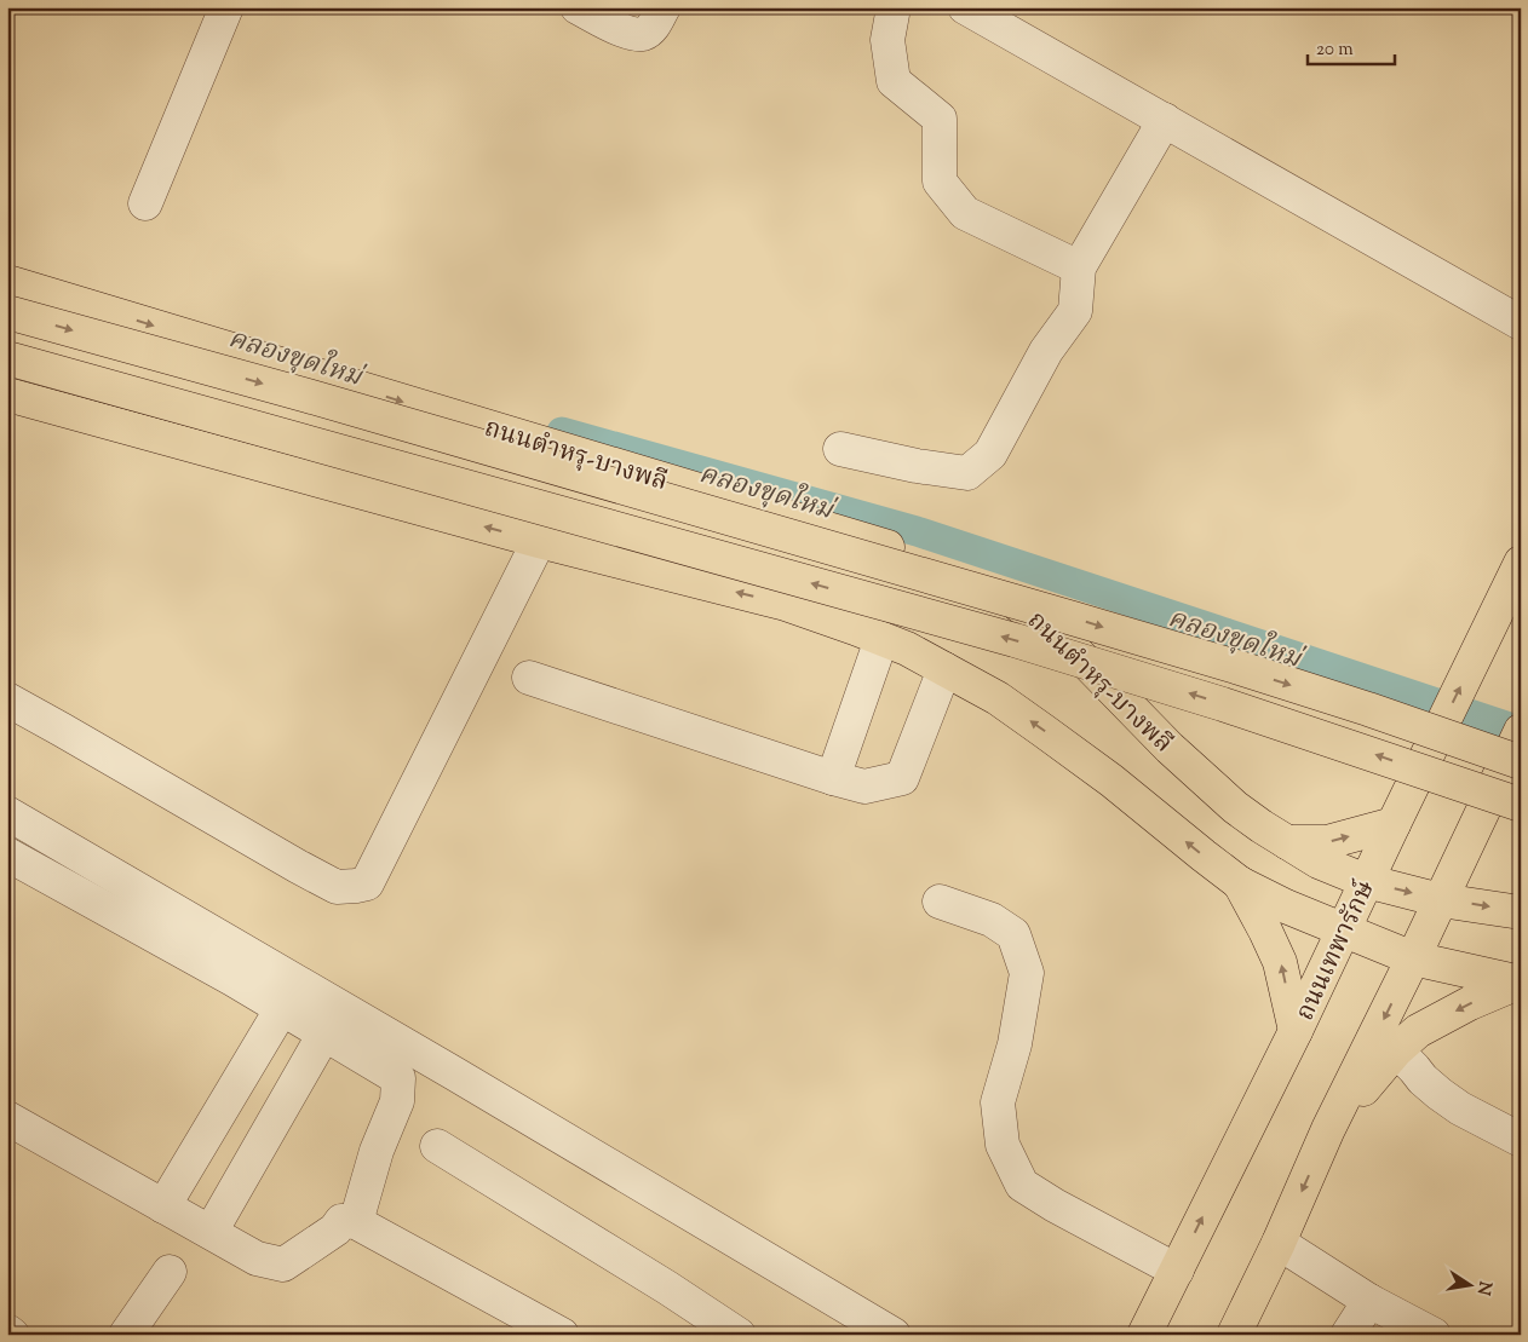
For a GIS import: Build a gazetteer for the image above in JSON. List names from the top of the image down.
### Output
{
  "streets": {
    "main road": ["ถนนตำหรุ-บางพลี", "ถนนเทพารักษ์"]
  },
  "crossings": [
    ["ถนนตำหรุ-บางพลี", "ถนนเทพารักษ์"]
  ],
  "water": ["คลองขุดใหม่"],
  "scale_bar": "20 m",
  "north": "right"
}
